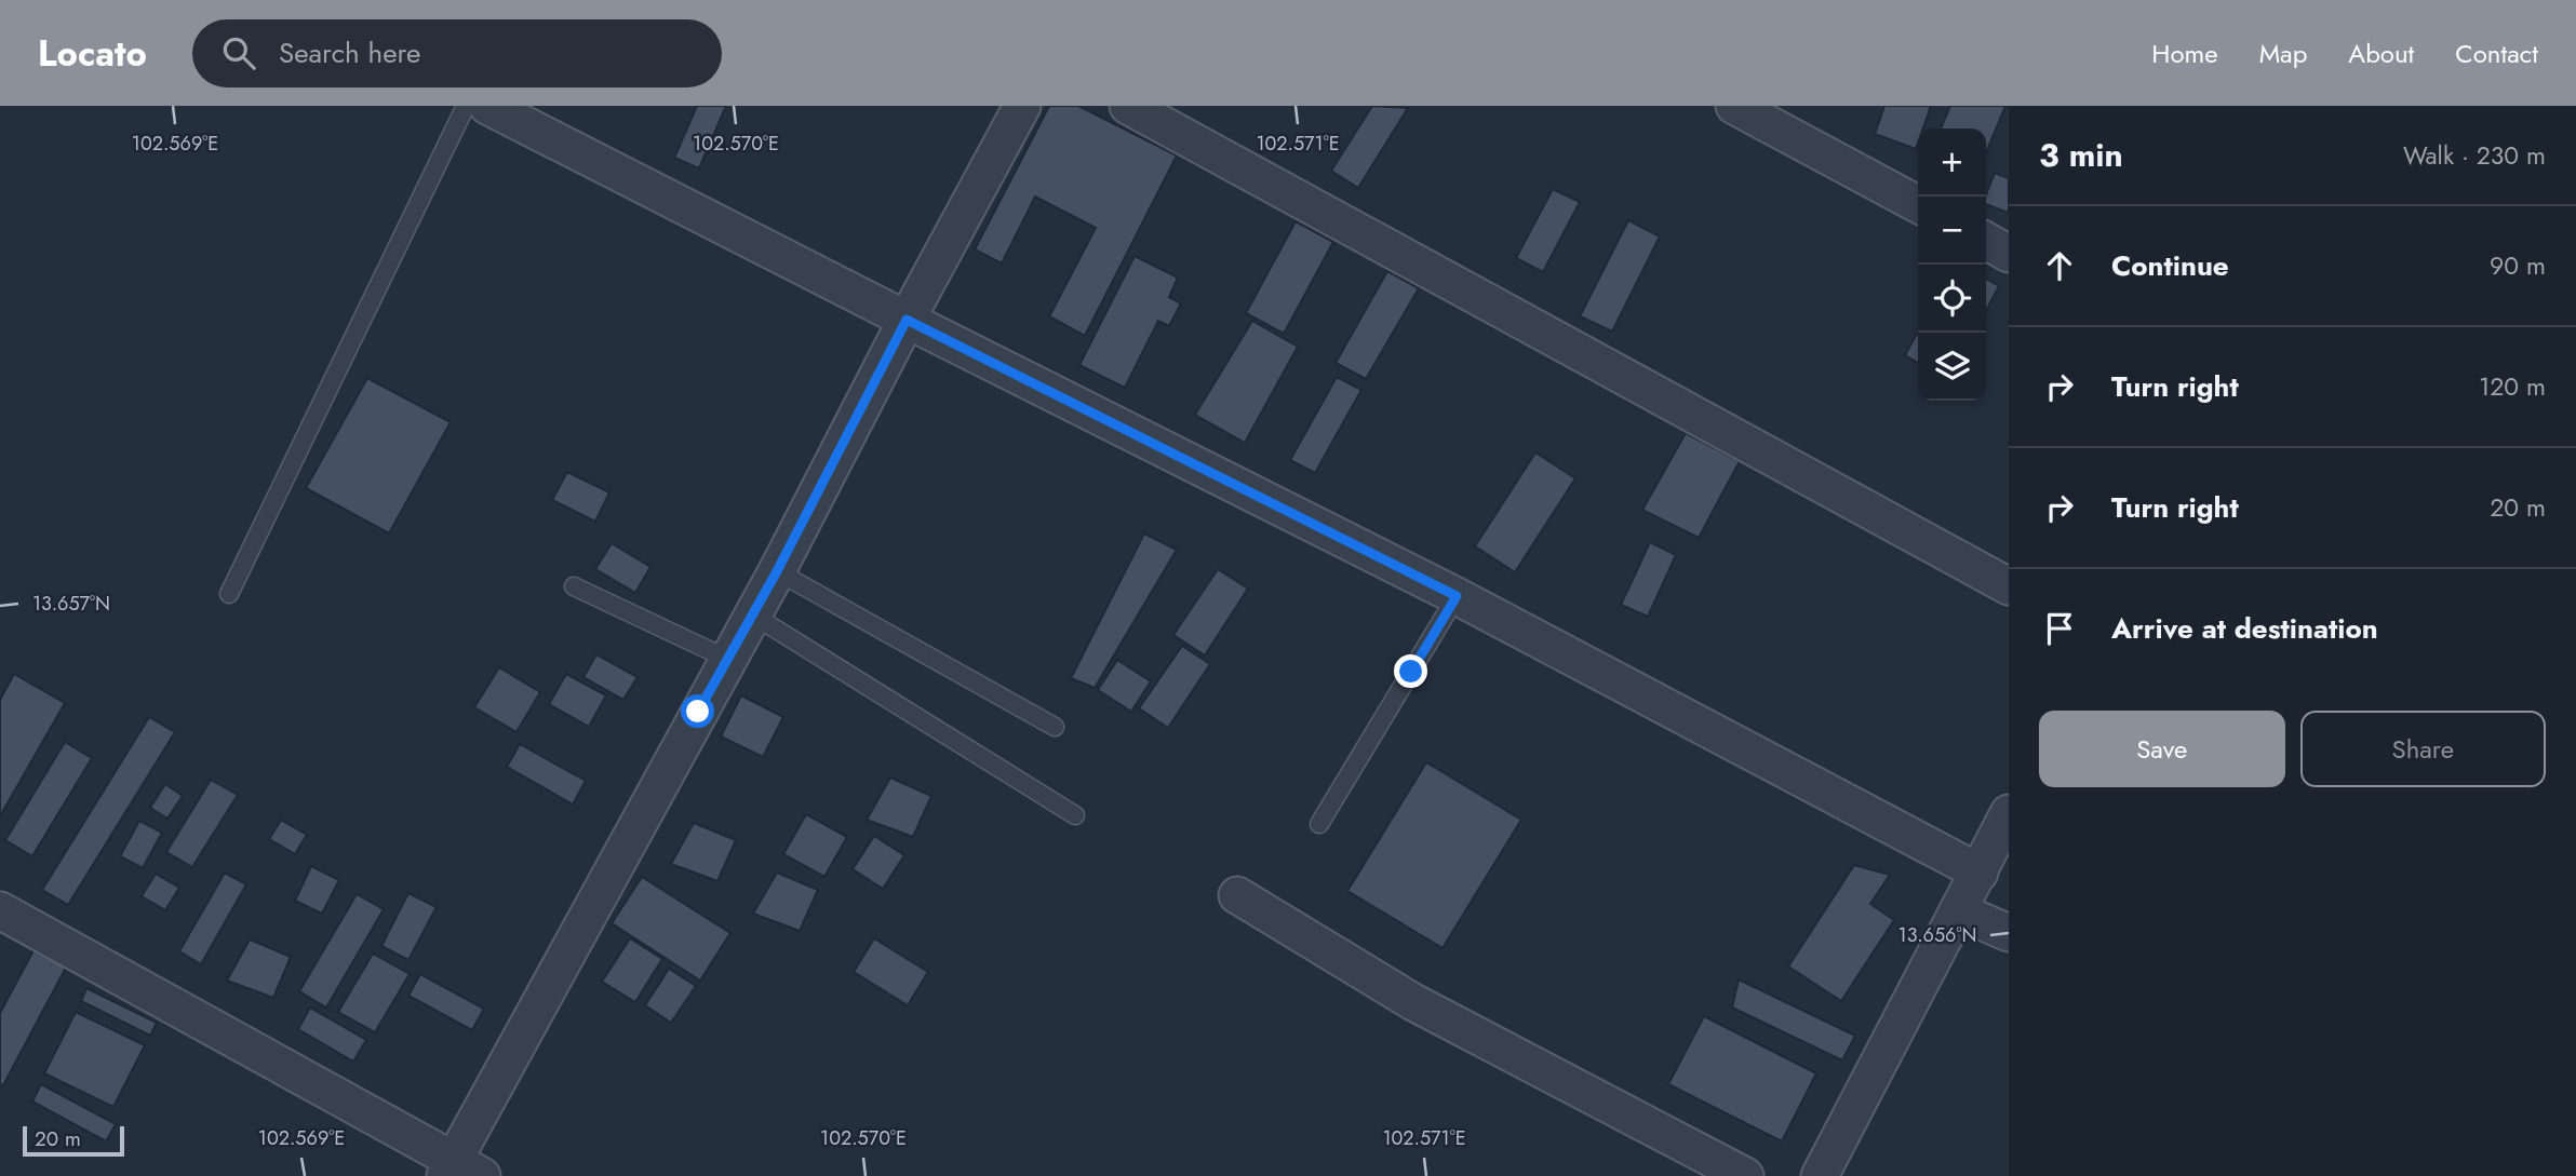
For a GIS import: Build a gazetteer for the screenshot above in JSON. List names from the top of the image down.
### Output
{
  "scale_bar": "20 m",
  "page": {
    "header": "Locato",
    "search": "Search here",
    "nav": [
      "Home",
      "Map",
      "About",
      "Contact"
    ],
    "heading": ["3 min", "Walk · 230 m"],
    "map_buttons": ["+", "−"],
    "list": [
      ["Continue", "90 m"],
      ["Turn right", "120 m"],
      ["Turn right", "20 m"],
      "Arrive at destination"
    ],
    "buttons": ["Save", "Share"],
    "scale": "20 m"
  },
  "coordinates": [
    "102.569°E",
    "102.570°E",
    "102.571°E",
    "13.657°N",
    "13.656°N"
  ]
}
